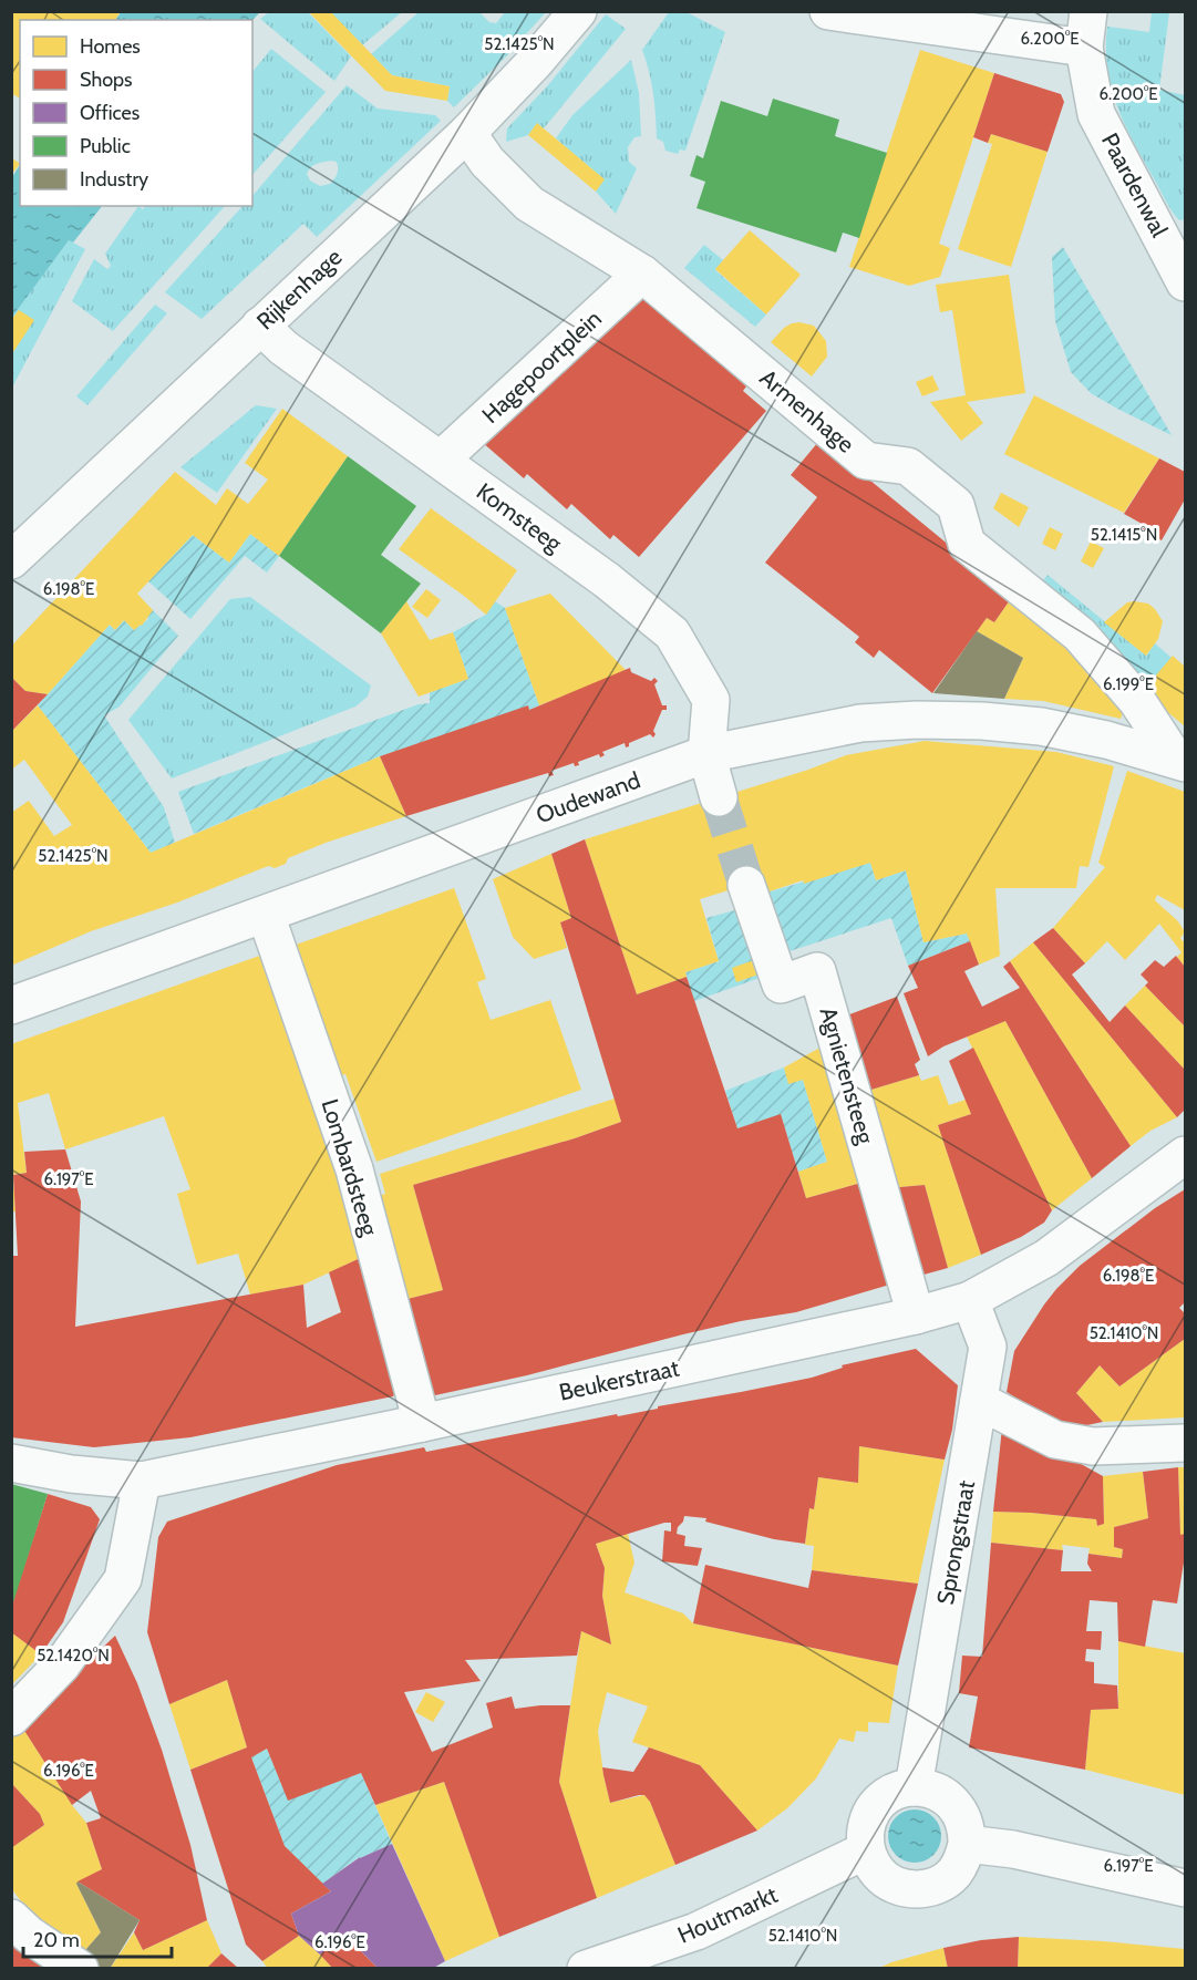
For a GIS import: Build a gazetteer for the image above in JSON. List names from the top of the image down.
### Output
{
  "streets": {
    "street": [
      "Paardenwal",
      "Rijkenhage",
      "Hagepoortplein",
      "Armenhage",
      "Komsteeg",
      "Oudewand",
      "Agnietensteeg",
      "Lombardsteeg",
      "Beukerstraat",
      "Sprongstraat",
      "Houtmarkt"
    ]
  },
  "crossings": [
    ["Rijkenhage", "Armenhage"],
    ["Rijkenhage", "Komsteeg"],
    ["Hagepoortplein", "Armenhage"],
    ["Hagepoortplein", "Komsteeg"],
    ["Armenhage", "Oudewand"],
    ["Komsteeg", "Oudewand"],
    ["Oudewand", "Lombardsteeg"],
    ["Agnietensteeg", "Beukerstraat"],
    ["Lombardsteeg", "Beukerstraat"],
    ["Beukerstraat", "Sprongstraat"],
    ["Sprongstraat", "Houtmarkt"]
  ],
  "legend": [
    "Homes",
    "Shops",
    "Offices",
    "Public",
    "Industry"
  ],
  "scale_bar": "20 m",
  "coordinates": [
    "6.200°E",
    "52.1425°N",
    "52.1415°N",
    "6.198°E",
    "6.199°E",
    "6.197°E",
    "52.1410°N",
    "52.1420°N",
    "6.196°E"
  ]
}
